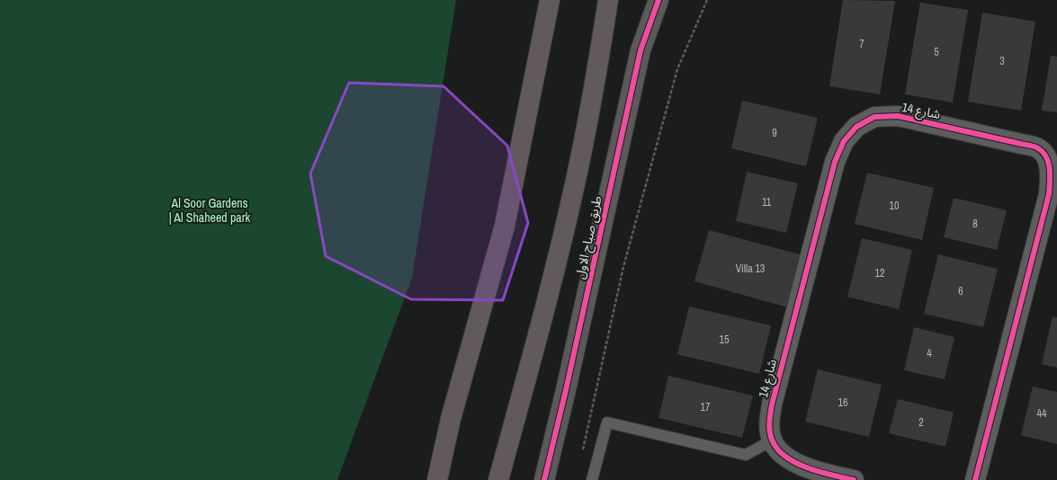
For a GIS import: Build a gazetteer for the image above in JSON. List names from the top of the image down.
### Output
{
  "streets": {
    "highway": ["طريق صباح الاول"],
    "street": ["شارع 14"]
  },
  "parks": ["Al Soor Gardens | Al Shaheed park"],
  "house_numbers": [
    "7",
    "5",
    "3",
    "9",
    "11",
    "10",
    "8",
    "Villa 13",
    "12",
    "6",
    "15",
    "4",
    "16",
    "17",
    "44",
    "2"
  ]
}
